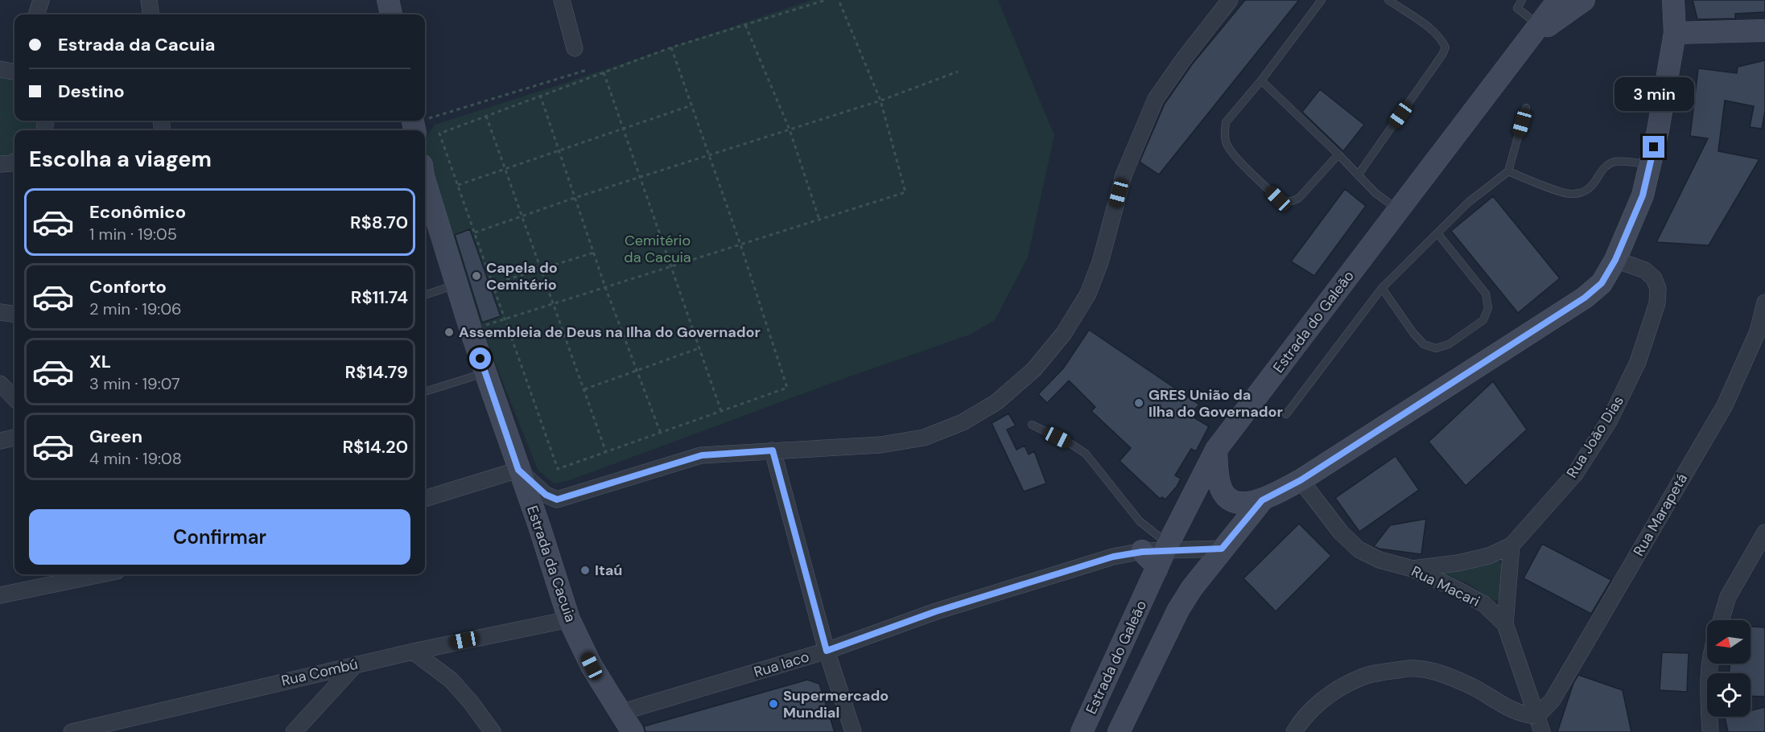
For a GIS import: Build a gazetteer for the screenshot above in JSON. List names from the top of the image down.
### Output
{
  "streets": {
    "main road": ["Estrada do Galeão", "Estrada da Cacuia"],
    "street": [
      "Rua João Dias",
      "Rua Marapetá",
      "Rua Macari",
      "Rua Iaco",
      "Rua Combú"
    ]
  },
  "crossings": [
    ["Rua Marapetá", "Rua Macari"],
    ["Estrada da Cacuia", "Rua Iaco"],
    ["Estrada da Cacuia", "Rua Combú"]
  ],
  "parks": ["Cemitério da Cacuia"],
  "places": [
    "Capela do Cemitério",
    "Assembleia de Deus na Ilha do Governador",
    "GRES União da Ilha do Governador",
    "Itaú",
    "Supermercado Mundial"
  ],
  "north": "left",
  "page": {
    "banner": ["Estrada da Cacuia", "Destino"],
    "bubble": "3 min",
    "heading": "Escolha a viagem",
    "list": [
      {
        "name": "Econômico",
        "note": "1 min · 19:05",
        "value": "R$8.70"
      },
      {
        "name": "Conforto",
        "note": "2 min · 19:06",
        "value": "R$11.74"
      },
      {
        "name": "XL",
        "note": "3 min · 19:07",
        "value": "R$14.79"
      },
      {
        "name": "Green",
        "note": "4 min · 19:08",
        "value": "R$14.20"
      }
    ],
    "buttons": "Confirmar"
  }
}
